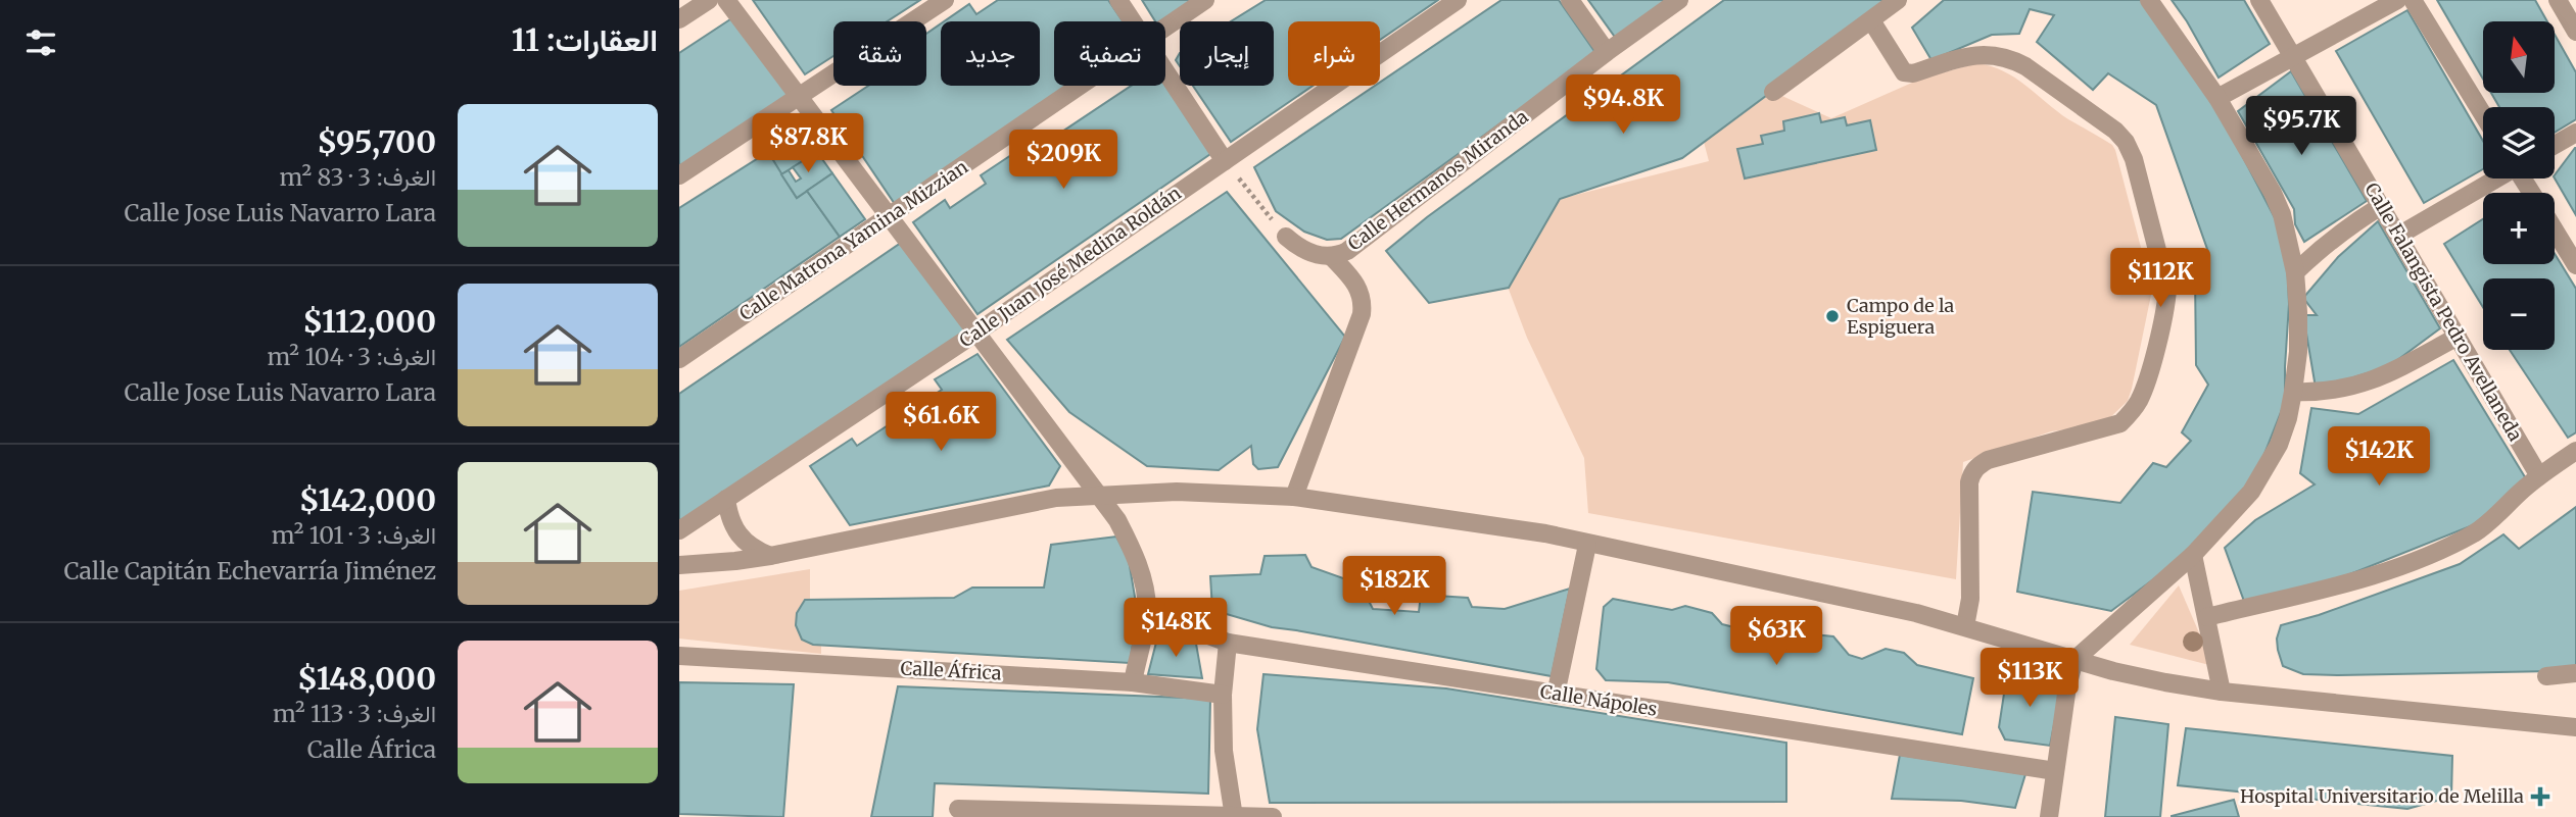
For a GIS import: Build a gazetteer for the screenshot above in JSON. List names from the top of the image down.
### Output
{
  "streets": {
    "street": [
      "Calle Hermanos Miranda",
      "Calle Matrona Yamina Mizzian",
      "Calle Juan José Medina Roldán",
      "Calle Falangista Pedro Avellaneda",
      "Calle África",
      "Calle Nápoles"
    ]
  },
  "places": {
    "other": ["Campo de la Espiguera"],
    "health": ["Hospital Universitario de Melilla"]
  },
  "north": "top",
  "page": {
    "heading": "العقارات: 11",
    "map_buttons": ["+", "−"],
    "chip": [
      "شراء",
      "إيجار",
      "تصفية",
      "جديد",
      "شقة"
    ],
    "price": [
      "$94.8K",
      "$95.7K",
      "$87.8K",
      "$209K",
      "$112K",
      "$61.6K",
      "$142K",
      "$182K",
      "$148K",
      "$63K",
      "$113K"
    ],
    "list": [
      {
        "name": "$95,700",
        "note": "الغرف: 3 · 83 m² · Calle Jose Luis Navarro Lara"
      },
      {
        "name": "$112,000",
        "note": "الغرف: 3 · 104 m² · Calle Jose Luis Navarro Lara"
      },
      {
        "name": "$142,000",
        "note": "الغرف: 3 · 101 m² · Calle Capitán Echevarría Jiménez"
      },
      {
        "name": "$148,000",
        "note": "الغرف: 3 · 113 m² · Calle África"
      }
    ]
  }
}
